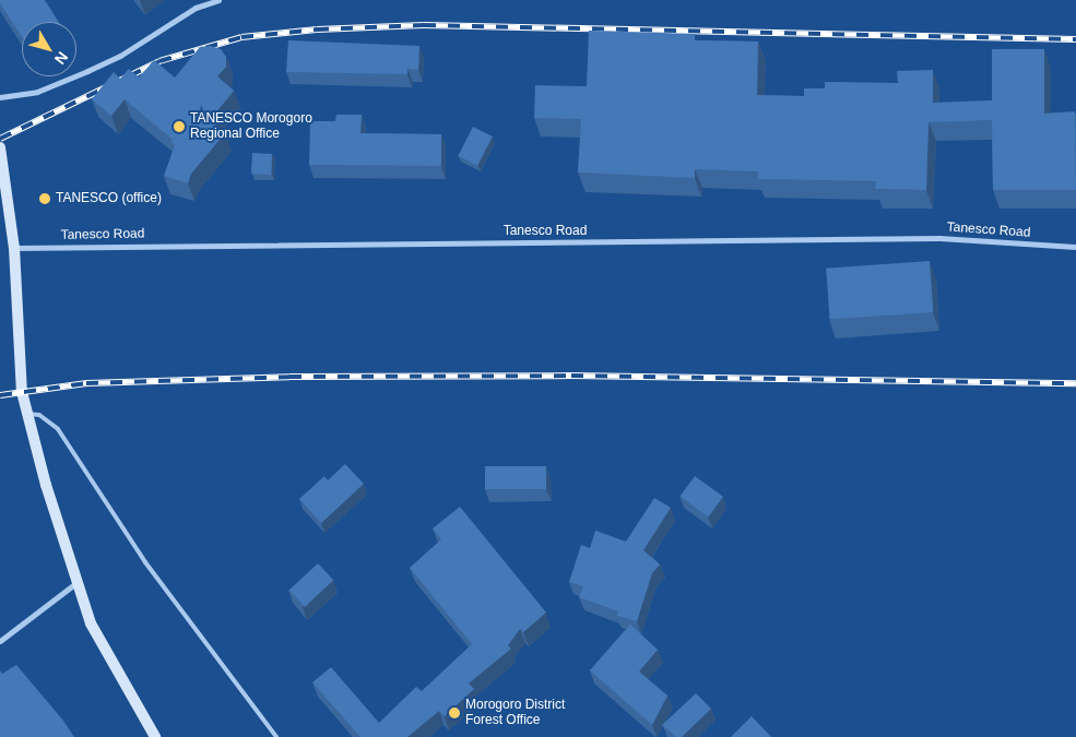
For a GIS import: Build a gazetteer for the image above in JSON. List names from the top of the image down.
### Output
{
  "streets": {
    "street": ["Tanesco Road"]
  },
  "places": ["TANESCO Morogoro Regional Office", "TANESCO (office)", "Morogoro District Forest Office"],
  "north": "bottom right"
}
